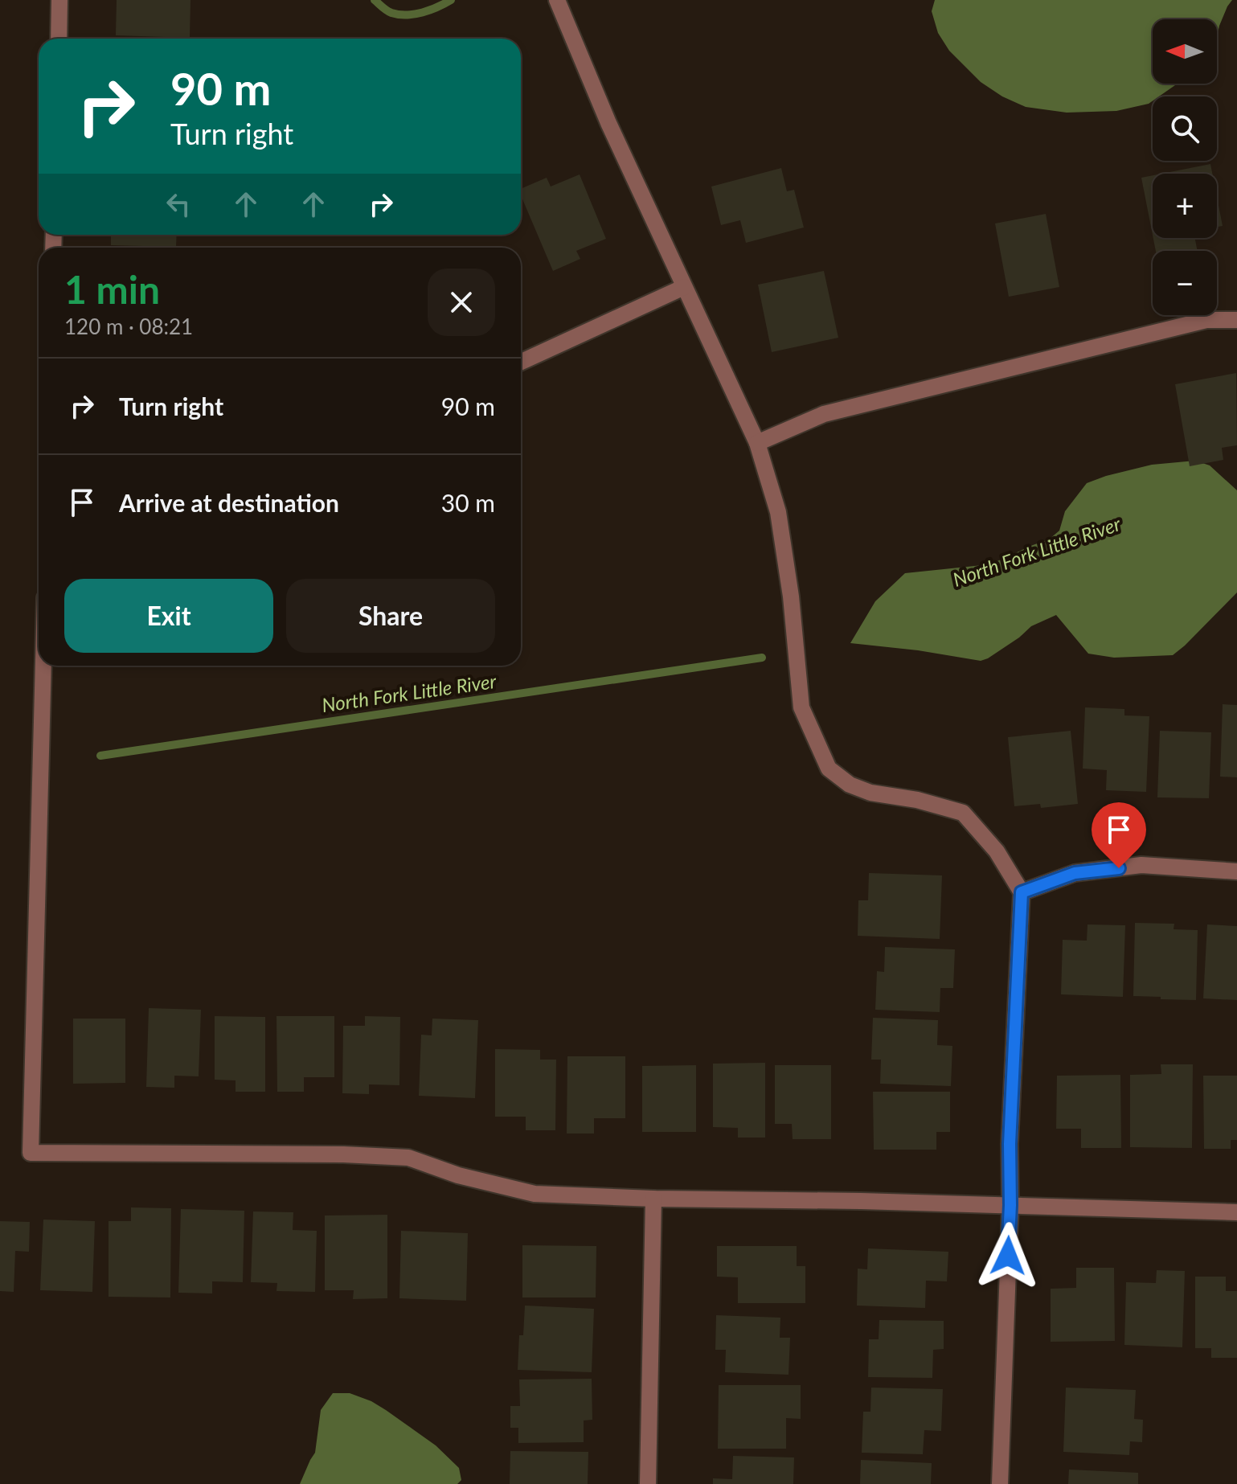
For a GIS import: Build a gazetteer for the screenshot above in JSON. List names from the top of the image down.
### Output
{
  "water": ["North Fork Little River"],
  "north": "left",
  "page": {
    "map_buttons": ["+", "−"],
    "turn": ["90 m", "Turn right"],
    "heading": ["1 min", "120 m · 08:21"],
    "list": [
      {
        "name": "Turn right",
        "value": "90 m"
      },
      {
        "name": "Arrive at destination",
        "value": "30 m"
      }
    ],
    "buttons": ["Exit", "Share"]
  }
}
